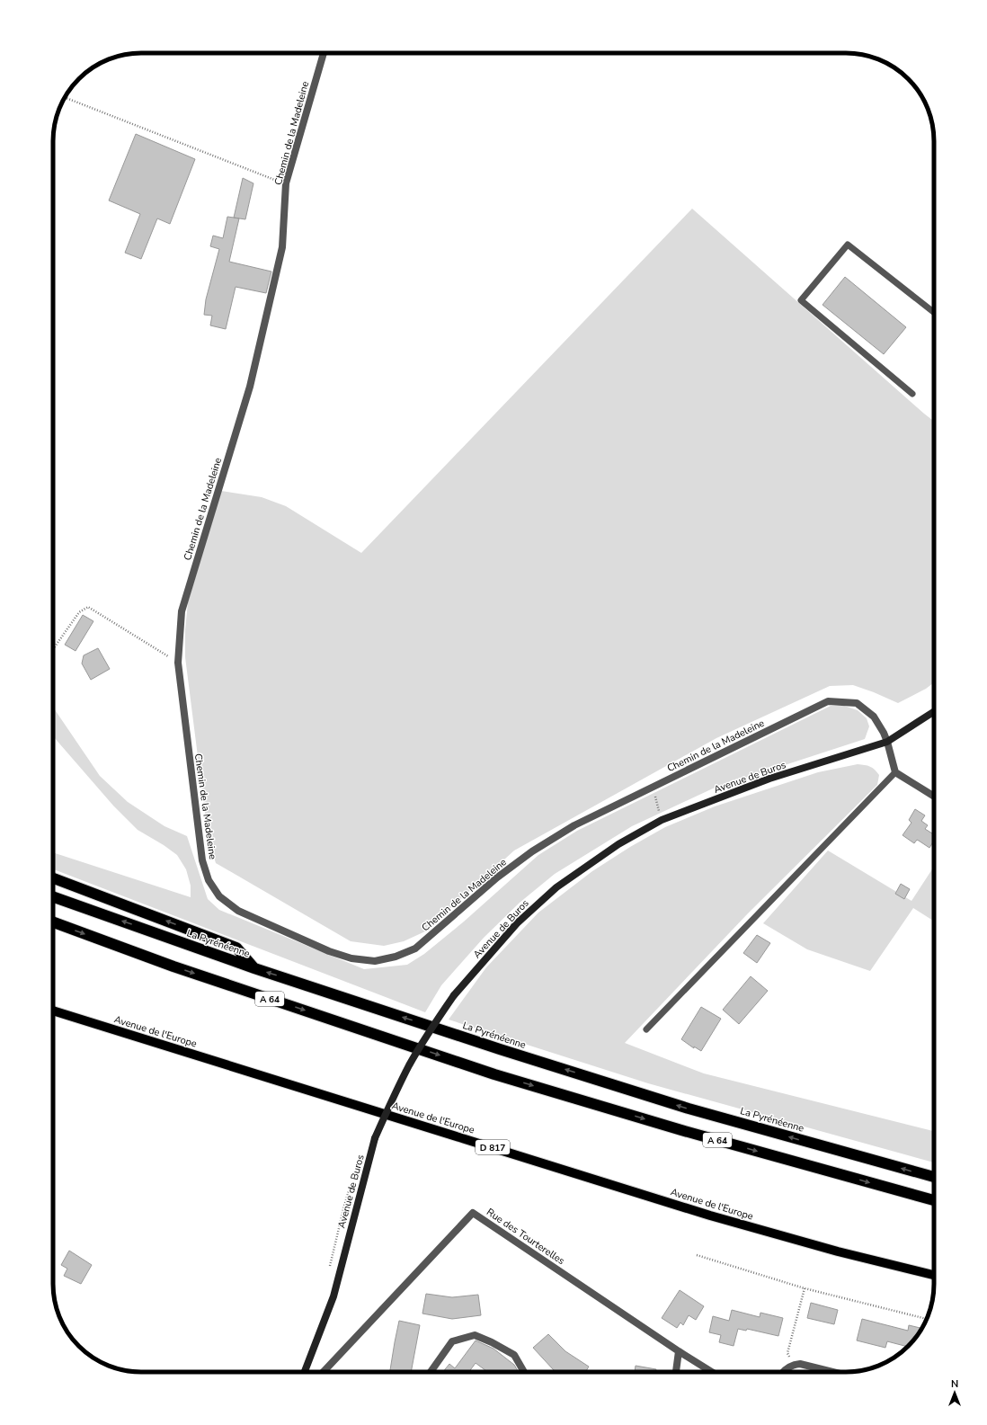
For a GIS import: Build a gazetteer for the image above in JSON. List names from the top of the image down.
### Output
{
  "streets": {
    "highway": ["La Pyrénéenne", "A 64"],
    "main road": ["Avenue de l'Europe", "D 817"],
    "street": ["Chemin de la Madeleine", "Avenue de Buros", "Rue des Tourterelles"]
  },
  "crossings": [
    ["Chemin de la Madeleine", "Avenue de Buros"]
  ],
  "north": "top"
}
